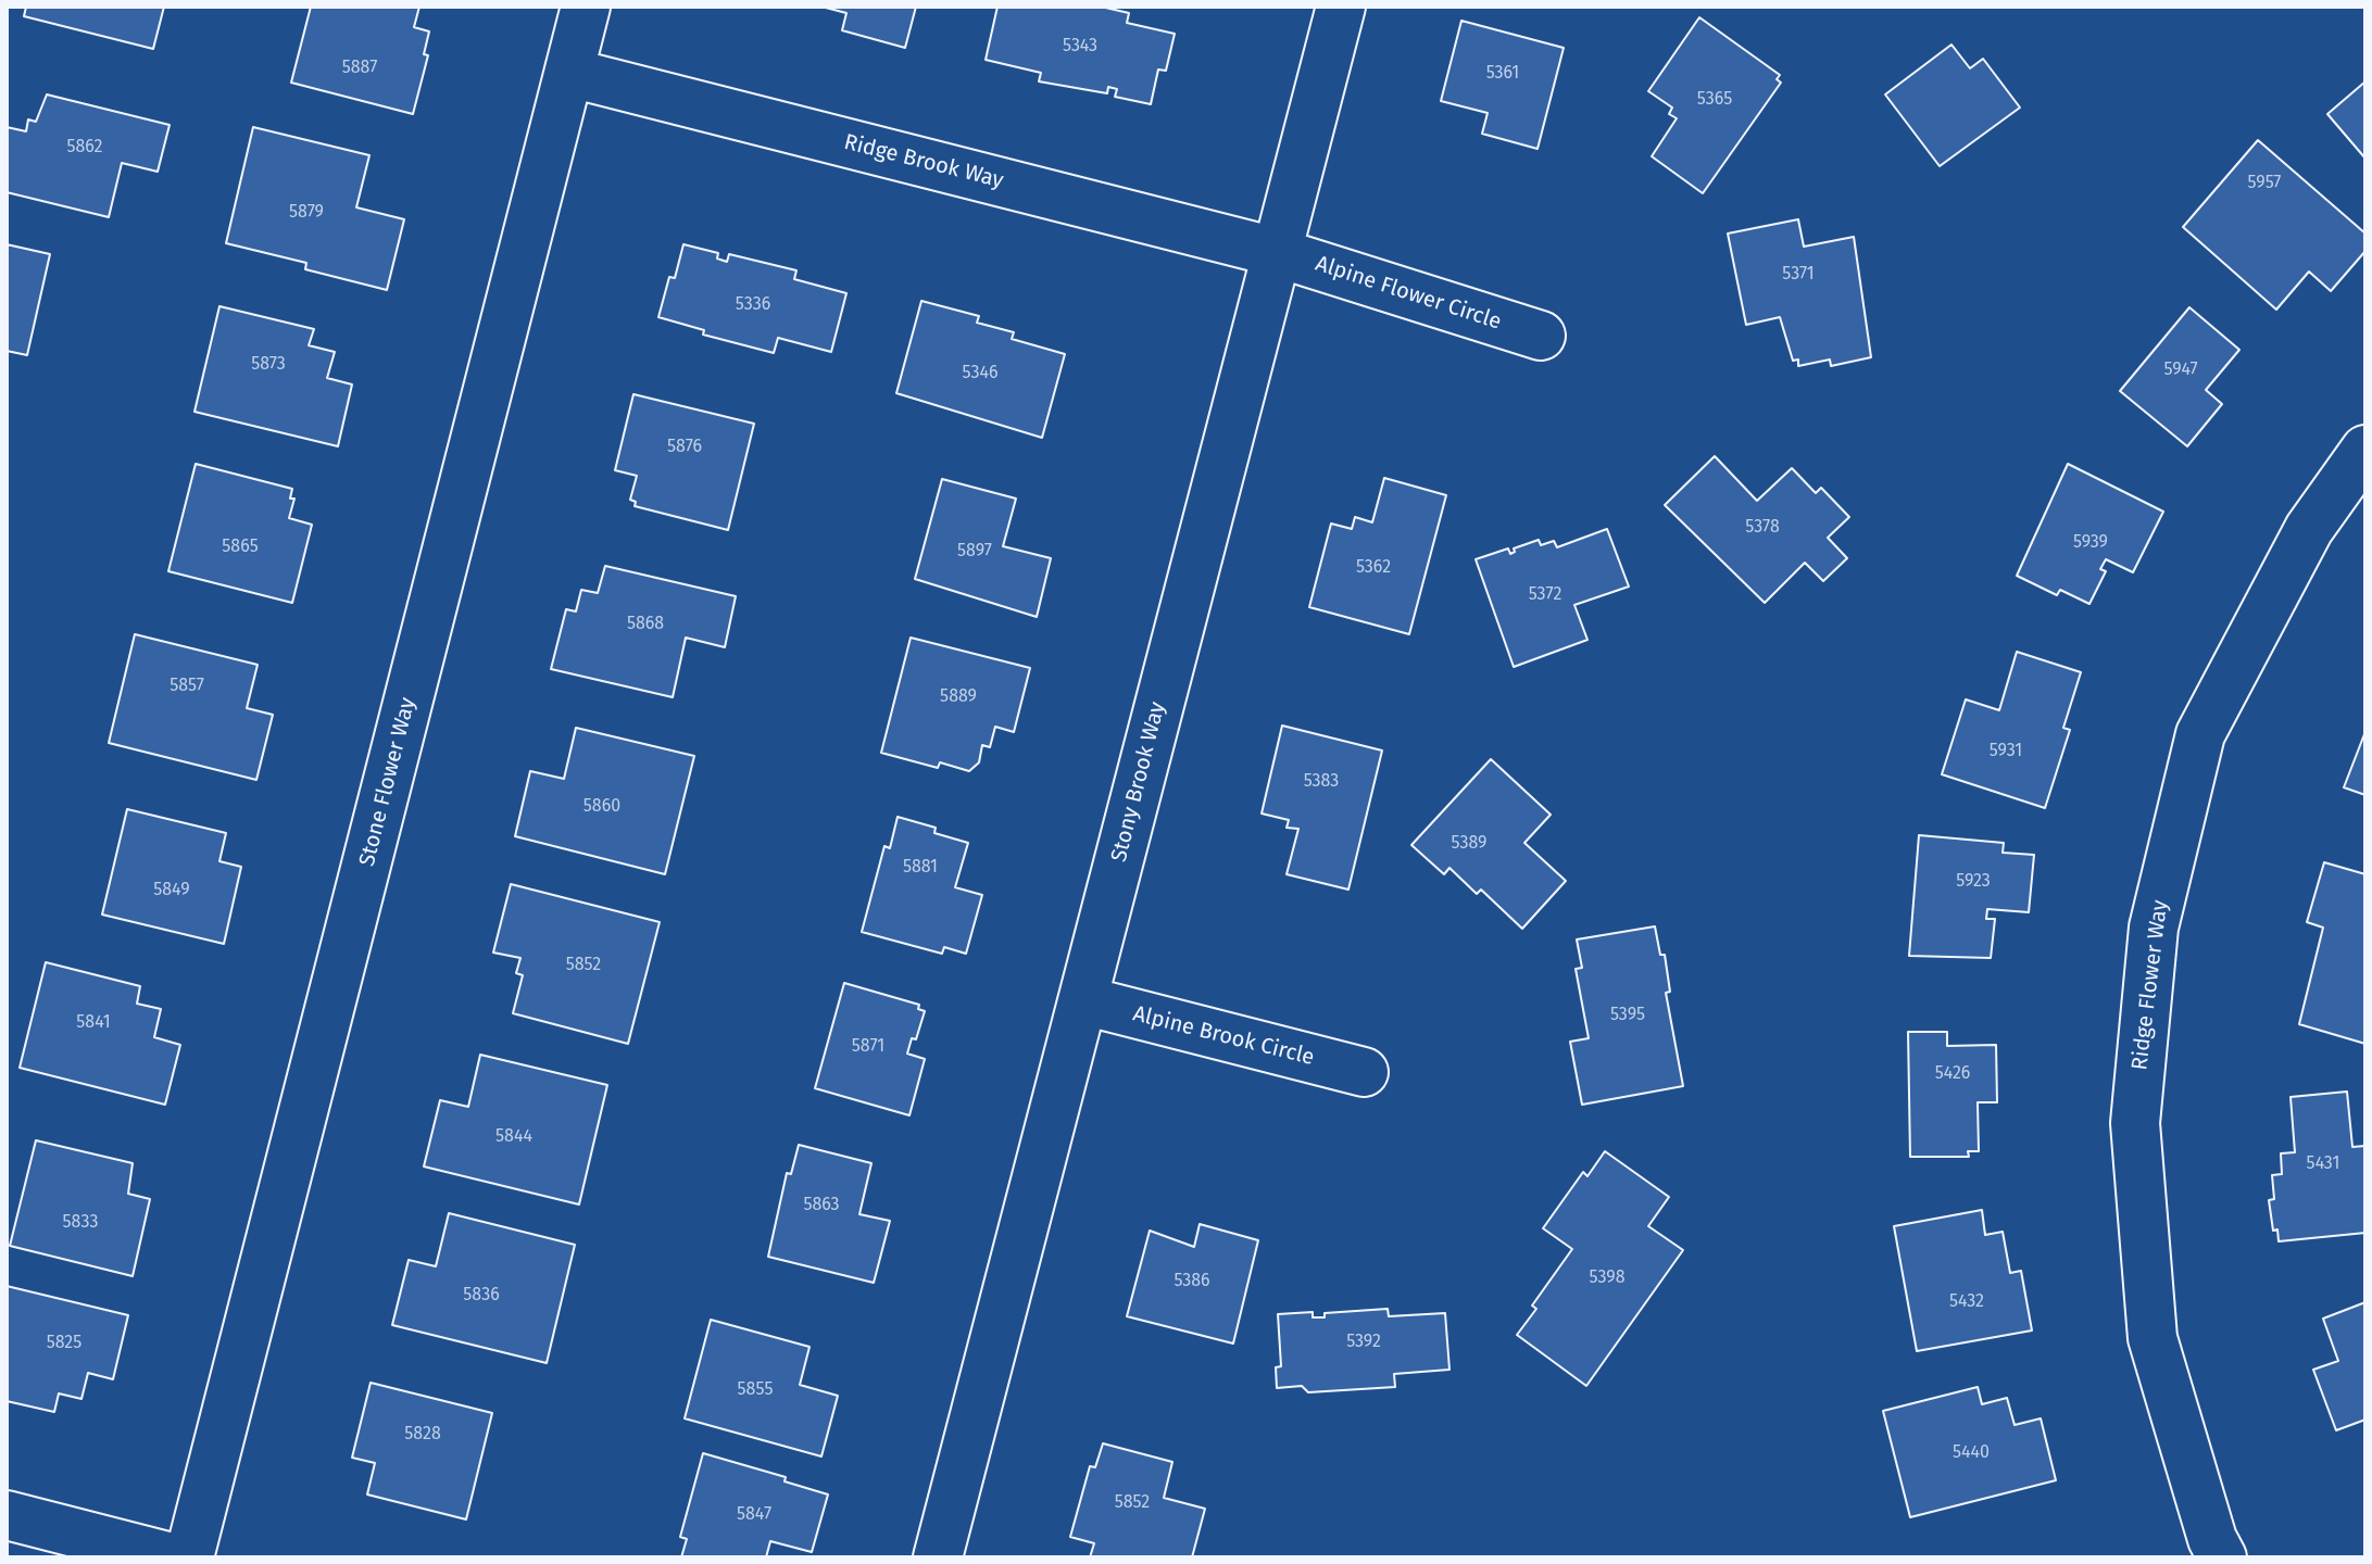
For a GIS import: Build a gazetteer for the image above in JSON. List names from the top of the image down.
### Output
{
  "streets": {
    "street": [
      "Ridge Brook Way",
      "Alpine Flower Circle",
      "Stone Flower Way",
      "Stony Brook Way",
      "Ridge Flower Way",
      "Alpine Brook Circle"
    ]
  },
  "crossings": [
    ["Ridge Brook Way", "Alpine Flower Circle"],
    ["Ridge Brook Way", "Stone Flower Way"],
    ["Ridge Brook Way", "Stony Brook Way"],
    ["Alpine Flower Circle", "Stony Brook Way"],
    ["Stony Brook Way", "Alpine Brook Circle"]
  ],
  "house_numbers": [
    "5343",
    "5887",
    "5361",
    "5365",
    "5862",
    "5957",
    "5879",
    "5371",
    "5336",
    "5873",
    "5947",
    "5346",
    "5876",
    "5378",
    "5939",
    "5865",
    "5897",
    "5362",
    "5372",
    "5868",
    "5857",
    "5889",
    "5931",
    "5383",
    "5860",
    "5389",
    "5881",
    "5923",
    "5849",
    "5852",
    "5395",
    "5841",
    "5871",
    "5426",
    "5844",
    "5431",
    "5863",
    "5833",
    "5398",
    "5386",
    "5836",
    "5432",
    "5392",
    "5825",
    "5855",
    "5828",
    "5440",
    "5852",
    "5847"
  ]
}
